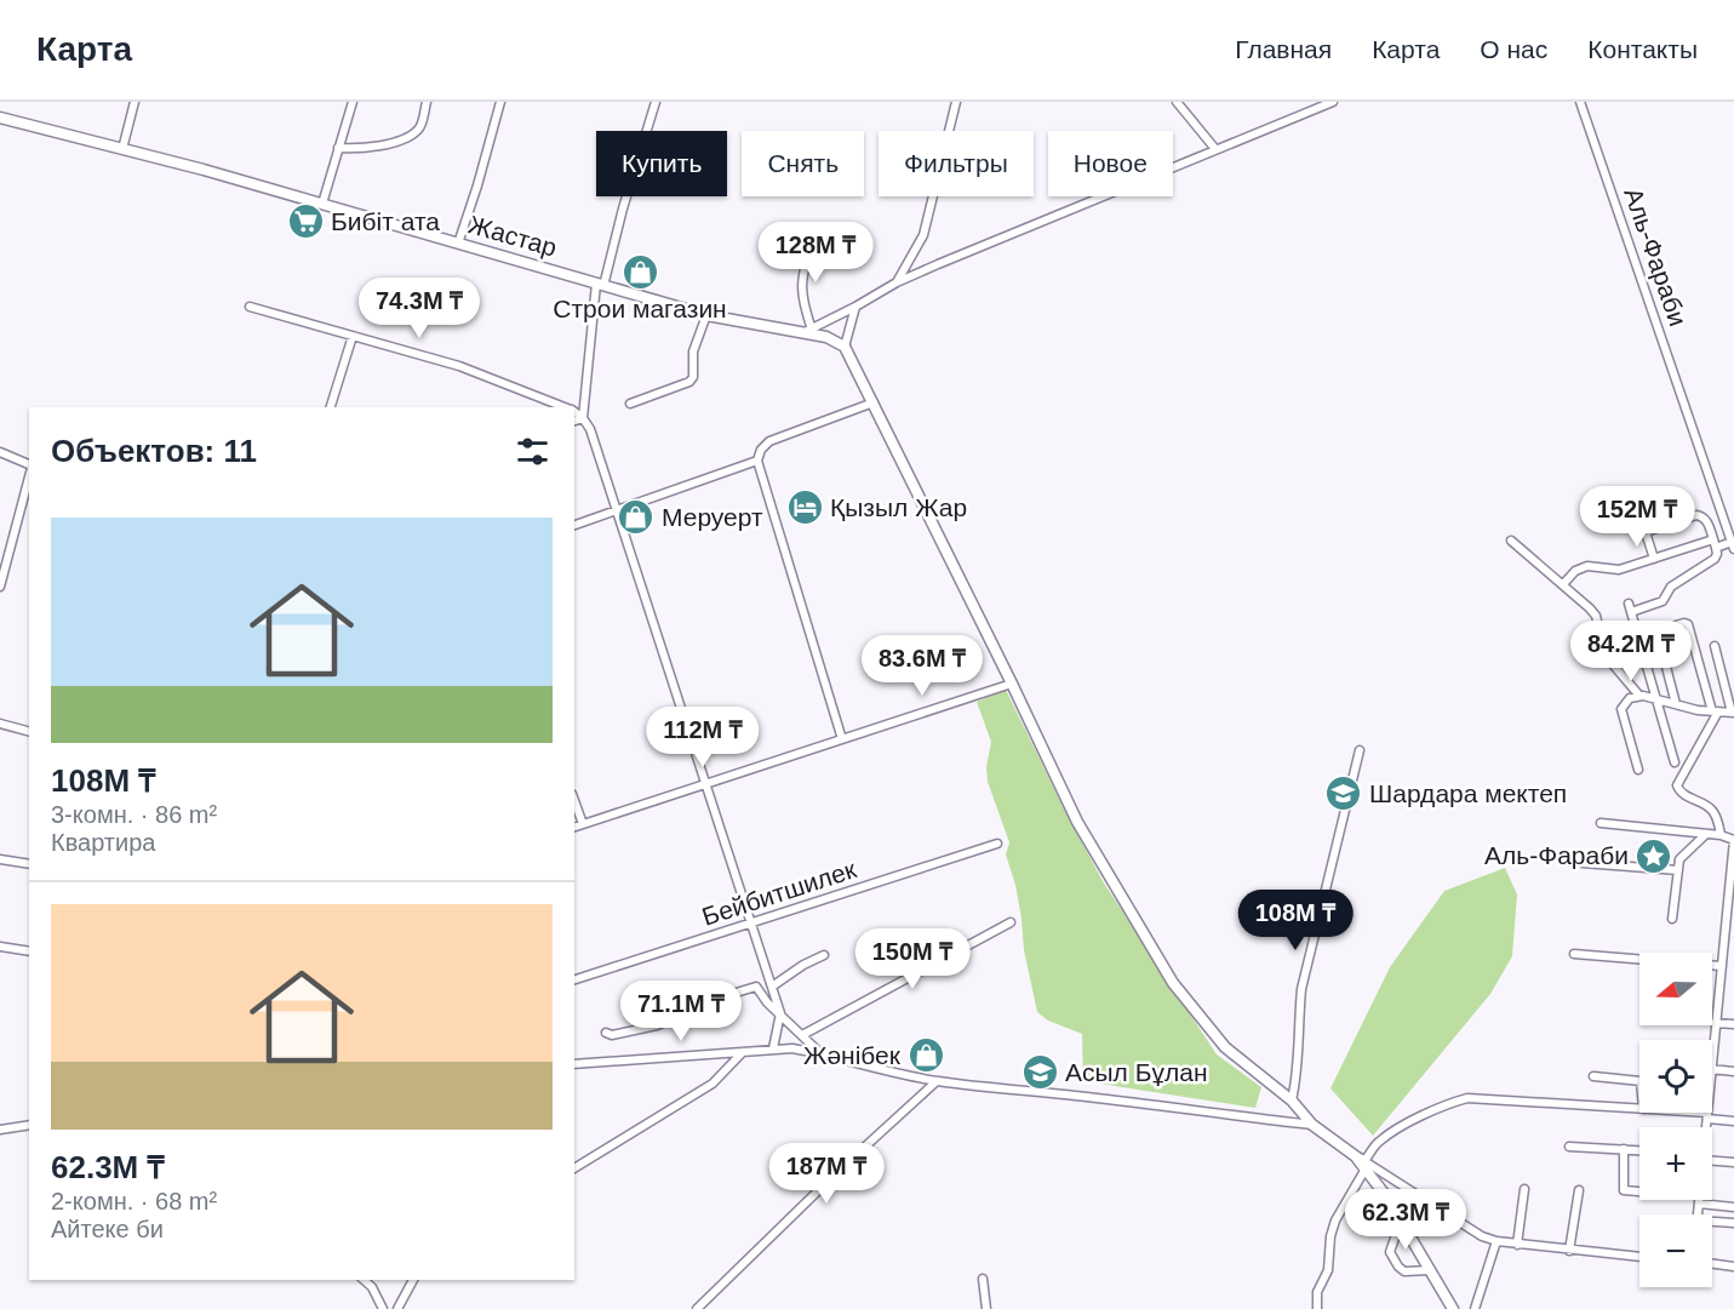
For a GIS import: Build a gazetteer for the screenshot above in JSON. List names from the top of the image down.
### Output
{
  "streets": {
    "street": ["Жастар", "Аль-Фараби", "Бейбитшилек"]
  },
  "places": {
    "supermarket": ["Бибіт ата"],
    "shop": ["Строи магазин", "Меруерт", "Жәнібек"],
    "hotel": ["Қызыл Жар"],
    "school or university": ["Шардара мектеп", "Асыл Бұлан"],
    "place": ["Аль-Фараби"]
  },
  "north": "left",
  "page": {
    "header": "Карта",
    "nav": [
      "Главная",
      "Карта",
      "О нас",
      "Контакты"
    ],
    "chip": [
      "Купить",
      "Снять",
      "Фильтры",
      "Новое"
    ],
    "price": [
      "128M ₸",
      "74.3M ₸",
      "152M ₸",
      "84.2M ₸",
      "83.6M ₸",
      "112M ₸",
      "108M ₸",
      "150M ₸",
      "71.1M ₸",
      "187M ₸",
      "62.3M ₸"
    ],
    "heading": "Объектов: 11",
    "list": [
      {
        "name": "108M ₸",
        "note": "3-комн. · 86 m² · Квартира"
      },
      {
        "name": "62.3M ₸",
        "note": "2-комн. · 68 m² · Айтеке би"
      }
    ],
    "map_buttons": ["+", "−"]
  }
}
